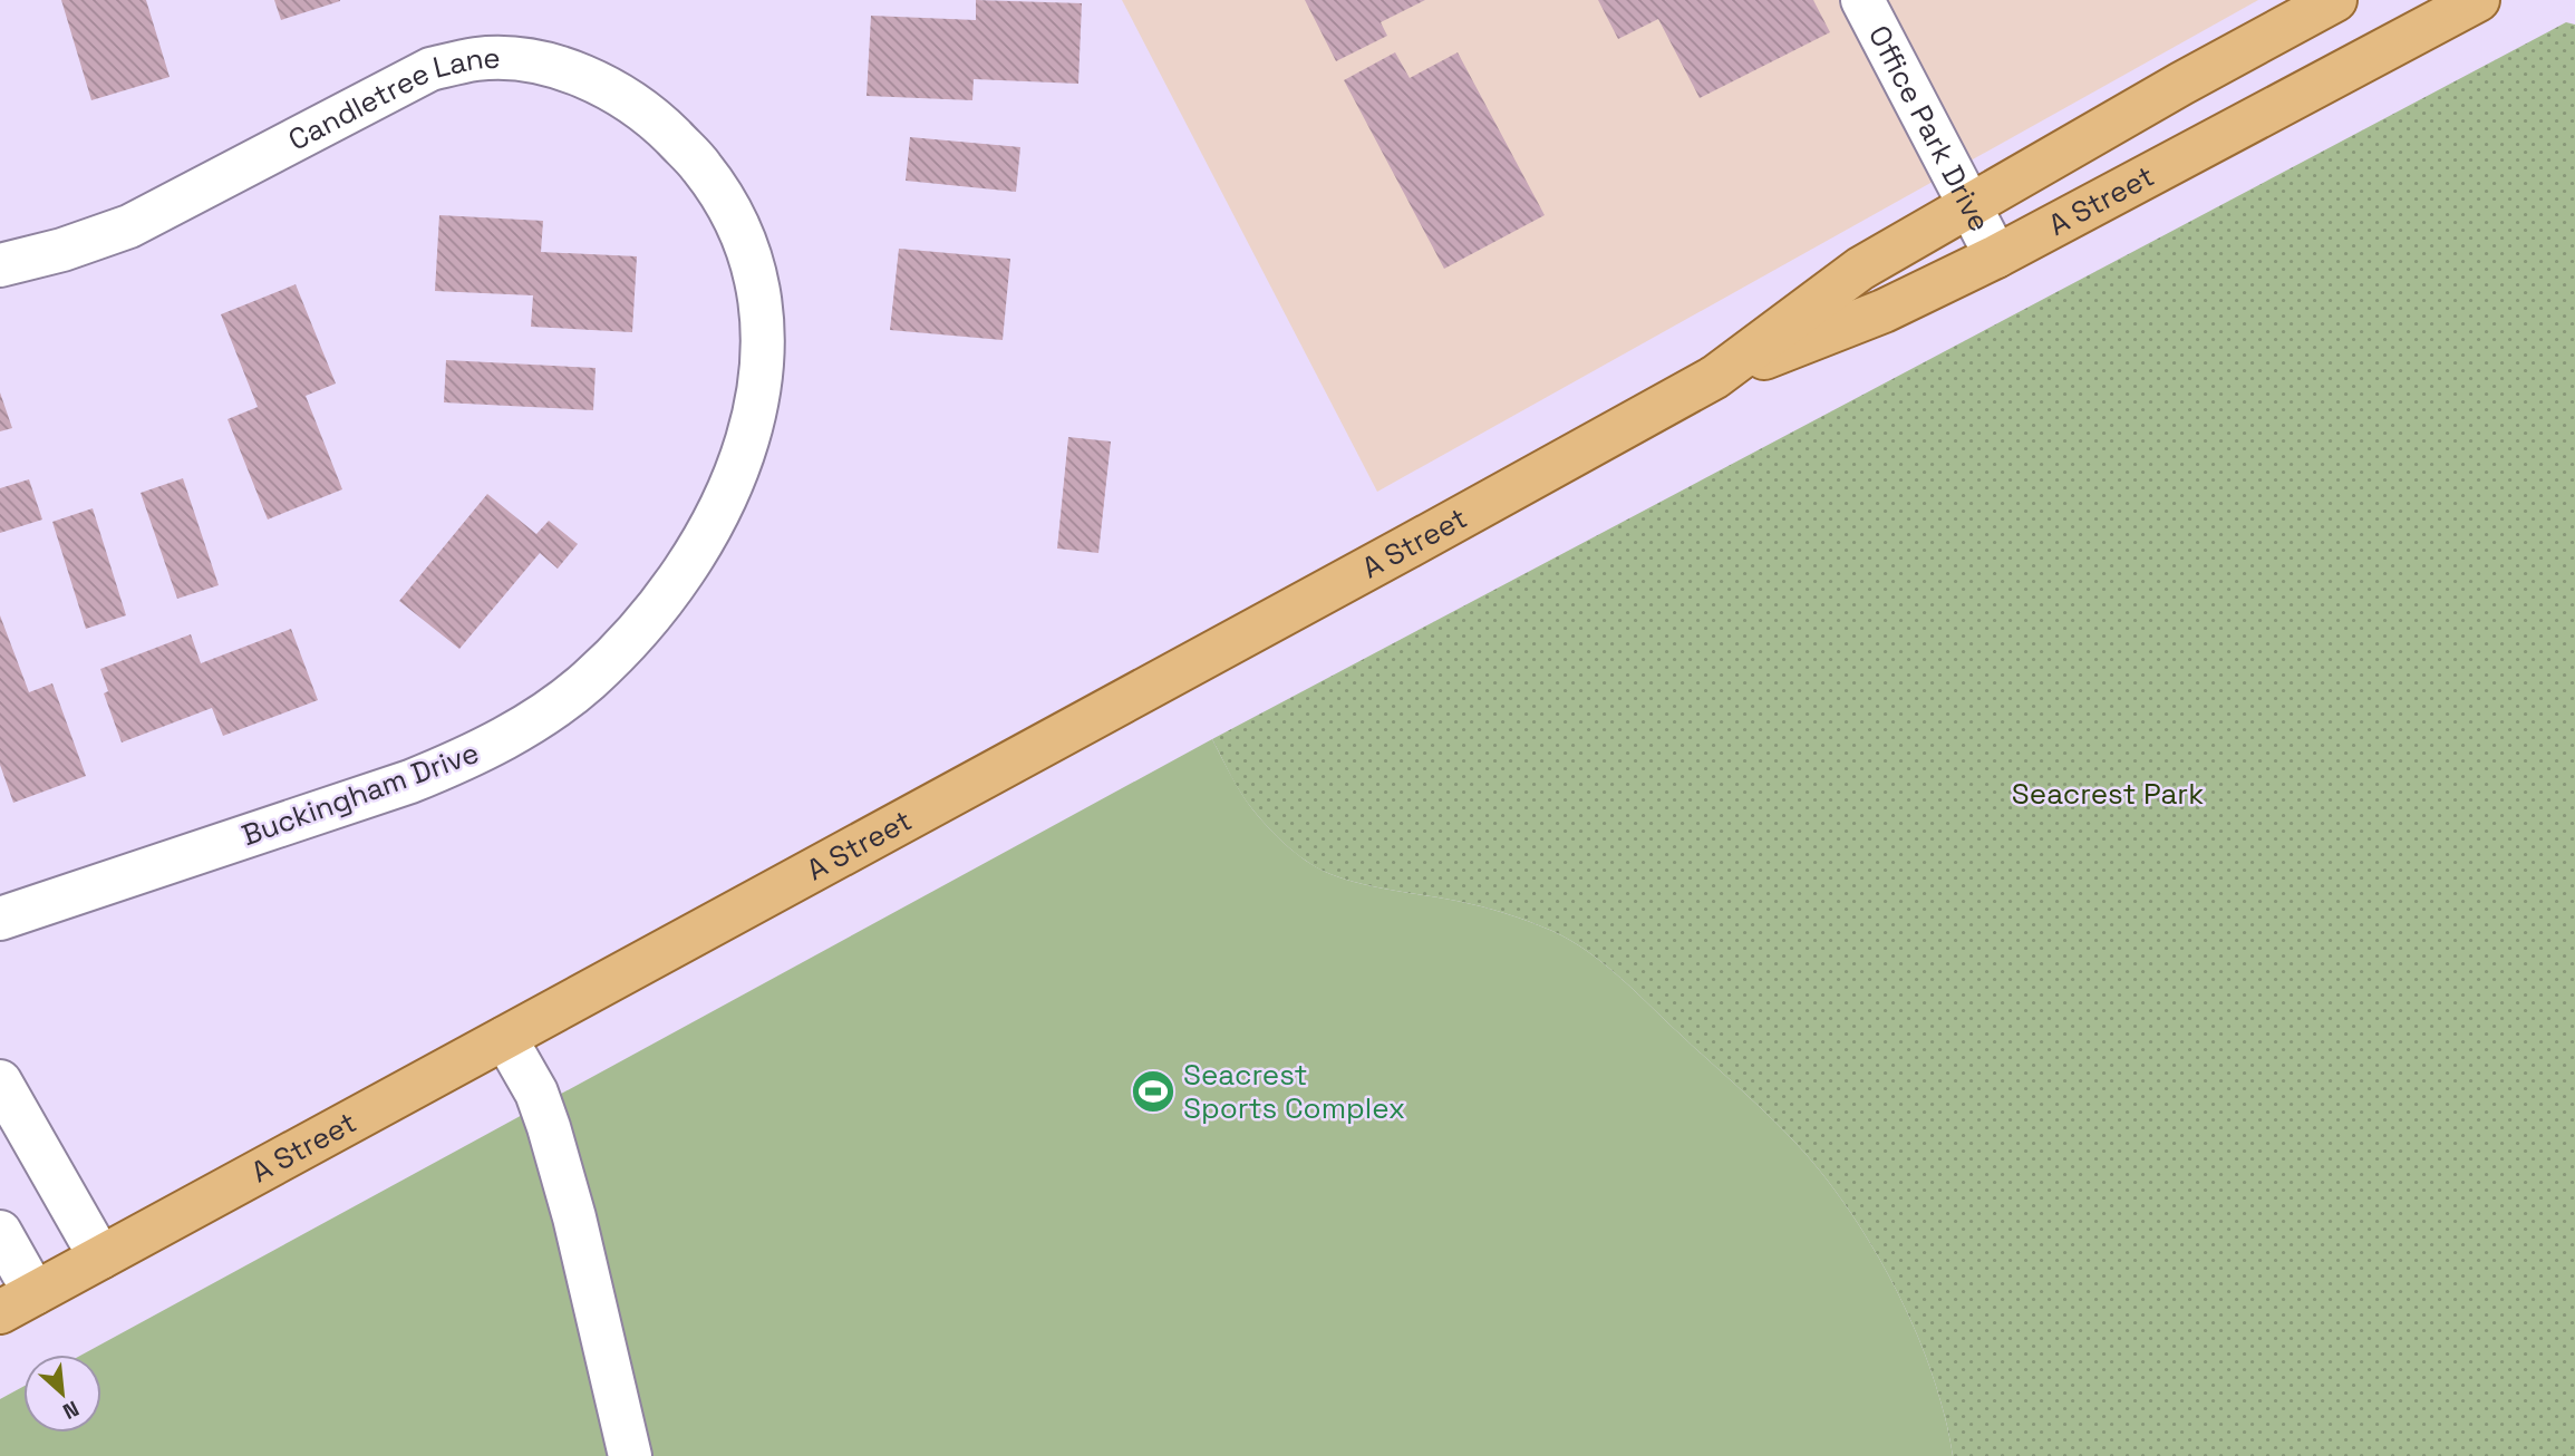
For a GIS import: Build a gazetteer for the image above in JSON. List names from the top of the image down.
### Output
{
  "streets": {
    "main road": ["A Street"],
    "street": ["Candletree Lane", "Office Park Drive", "Buckingham Drive"]
  },
  "crossings": [
    ["Candletree Lane", "Buckingham Drive"],
    ["Office Park Drive", "A Street"]
  ],
  "parks": ["Seacrest Park"],
  "places": {
    "sports": ["Seacrest Sports Complex"]
  },
  "north": "bottom right"
}
